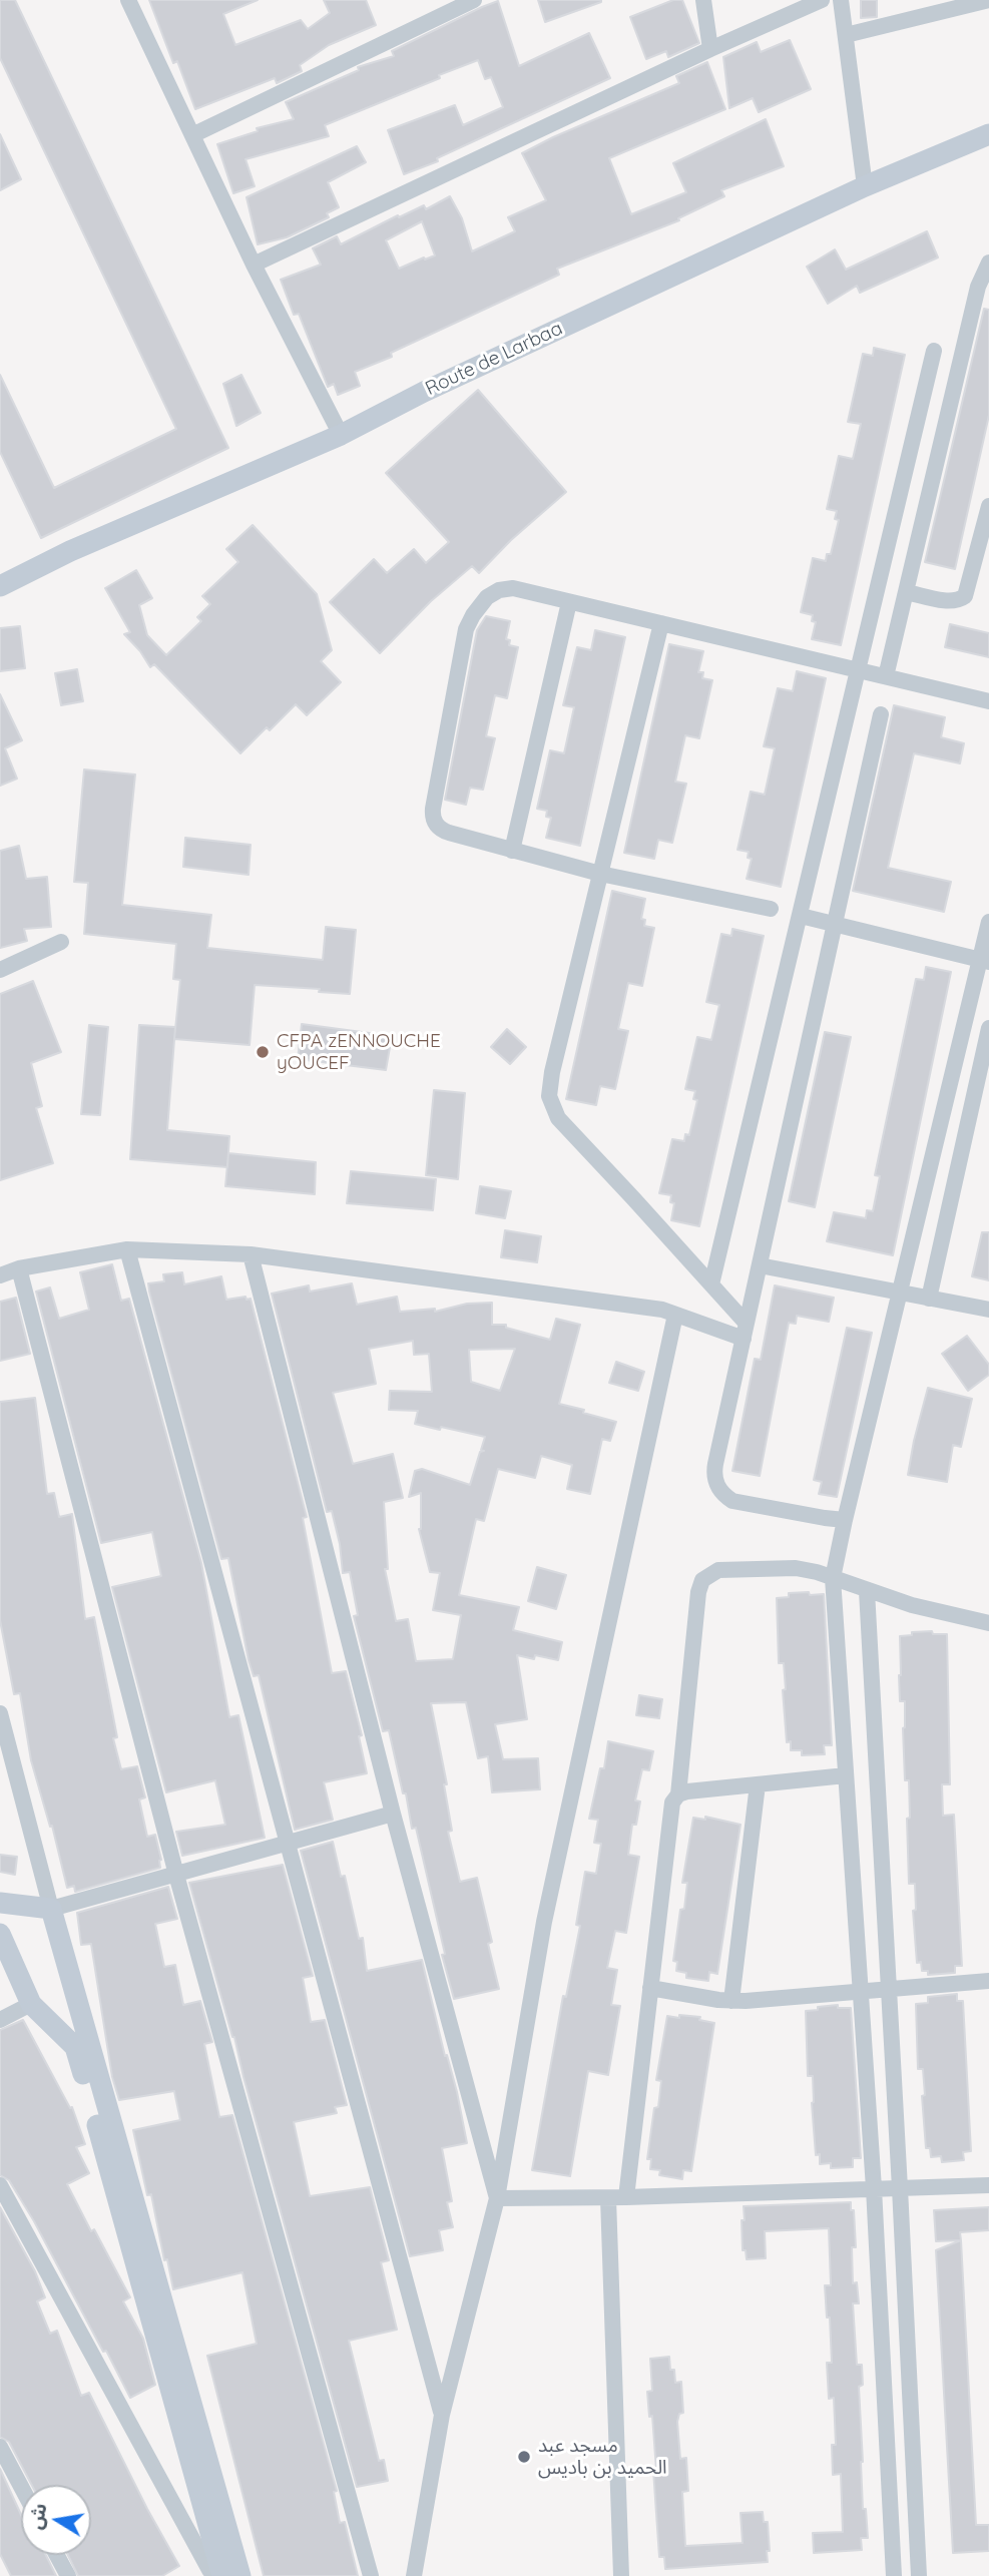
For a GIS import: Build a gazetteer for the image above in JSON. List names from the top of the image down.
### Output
{
  "streets": {
    "street": ["Route de Larbaa"]
  },
  "places": ["CFPA zENNOUCHE yOUCEF", "مسجد عبد الحميد بن باديس"],
  "north": "left"
}
